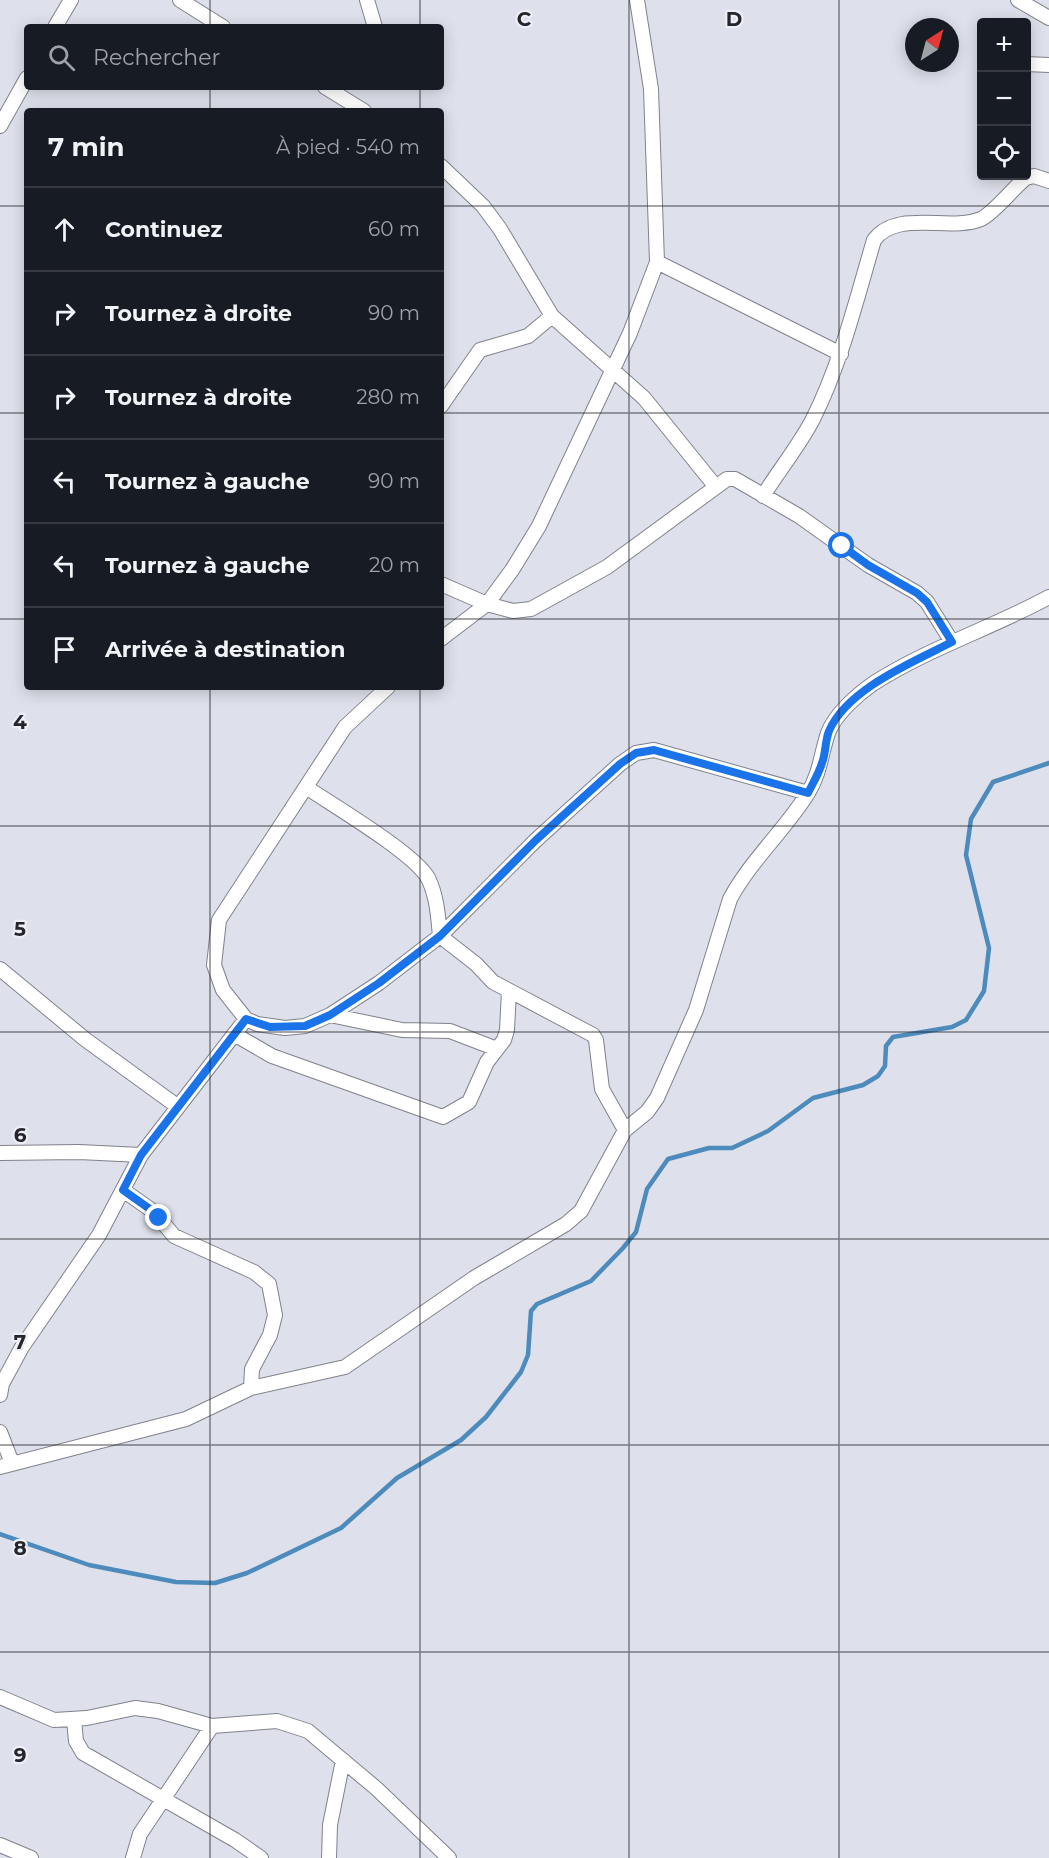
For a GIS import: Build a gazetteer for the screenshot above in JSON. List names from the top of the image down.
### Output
{
  "north": "top right",
  "page": {
    "map_buttons": ["+", "−"],
    "search": "Rechercher",
    "heading": ["7 min", "À pied · 540 m"],
    "list": [
      ["Continuez", "60 m"],
      ["Tournez à droite", "90 m"],
      ["Tournez à droite", "280 m"],
      ["Tournez à gauche", "90 m"],
      ["Tournez à gauche", "20 m"],
      "Arrivée à destination"
    ]
  },
  "grid": {
    "columns": ["C", "D"],
    "rows": [
      "4",
      "5",
      "6",
      "7",
      "8",
      "9"
    ]
  }
}
